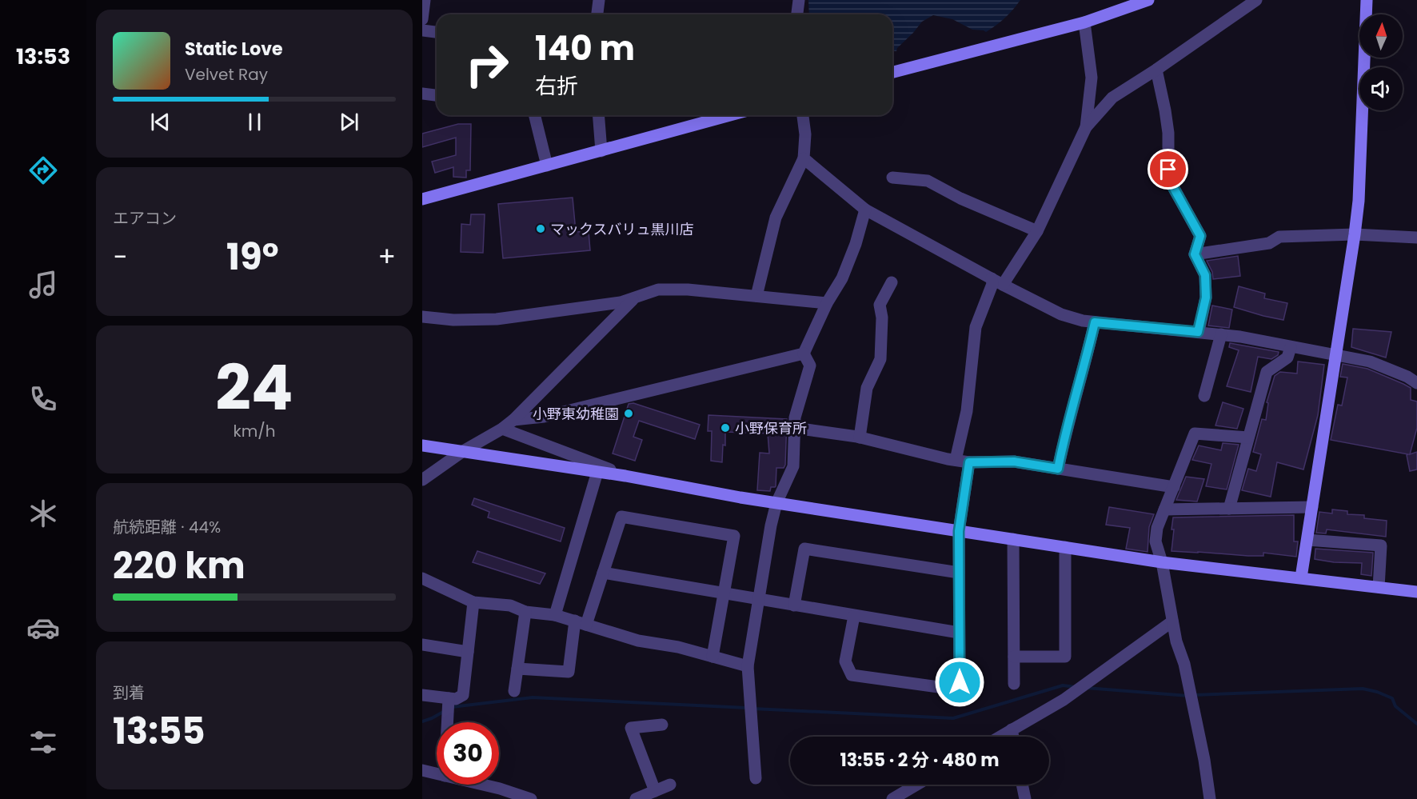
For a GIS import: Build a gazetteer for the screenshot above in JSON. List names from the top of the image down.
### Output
{
  "places": ["マックスバリュ黒川店", "小野東幼稚園", "小野保育所"],
  "north": "top",
  "page": {
    "tabs": "13:53",
    "turn": ["140 m", "右折"],
    "song": ["Static Love", "Velvet Ray"],
    "tile": [
      "エアコン",
      ["24", "km/h"],
      ["航続距離 · 44%", "220 km"],
      ["到着", "13:55"]
    ],
    "heat": ["−", "19°", "+"],
    "limit": "30",
    "trip": "13:55 · 2 分 · 480 m"
  }
}
